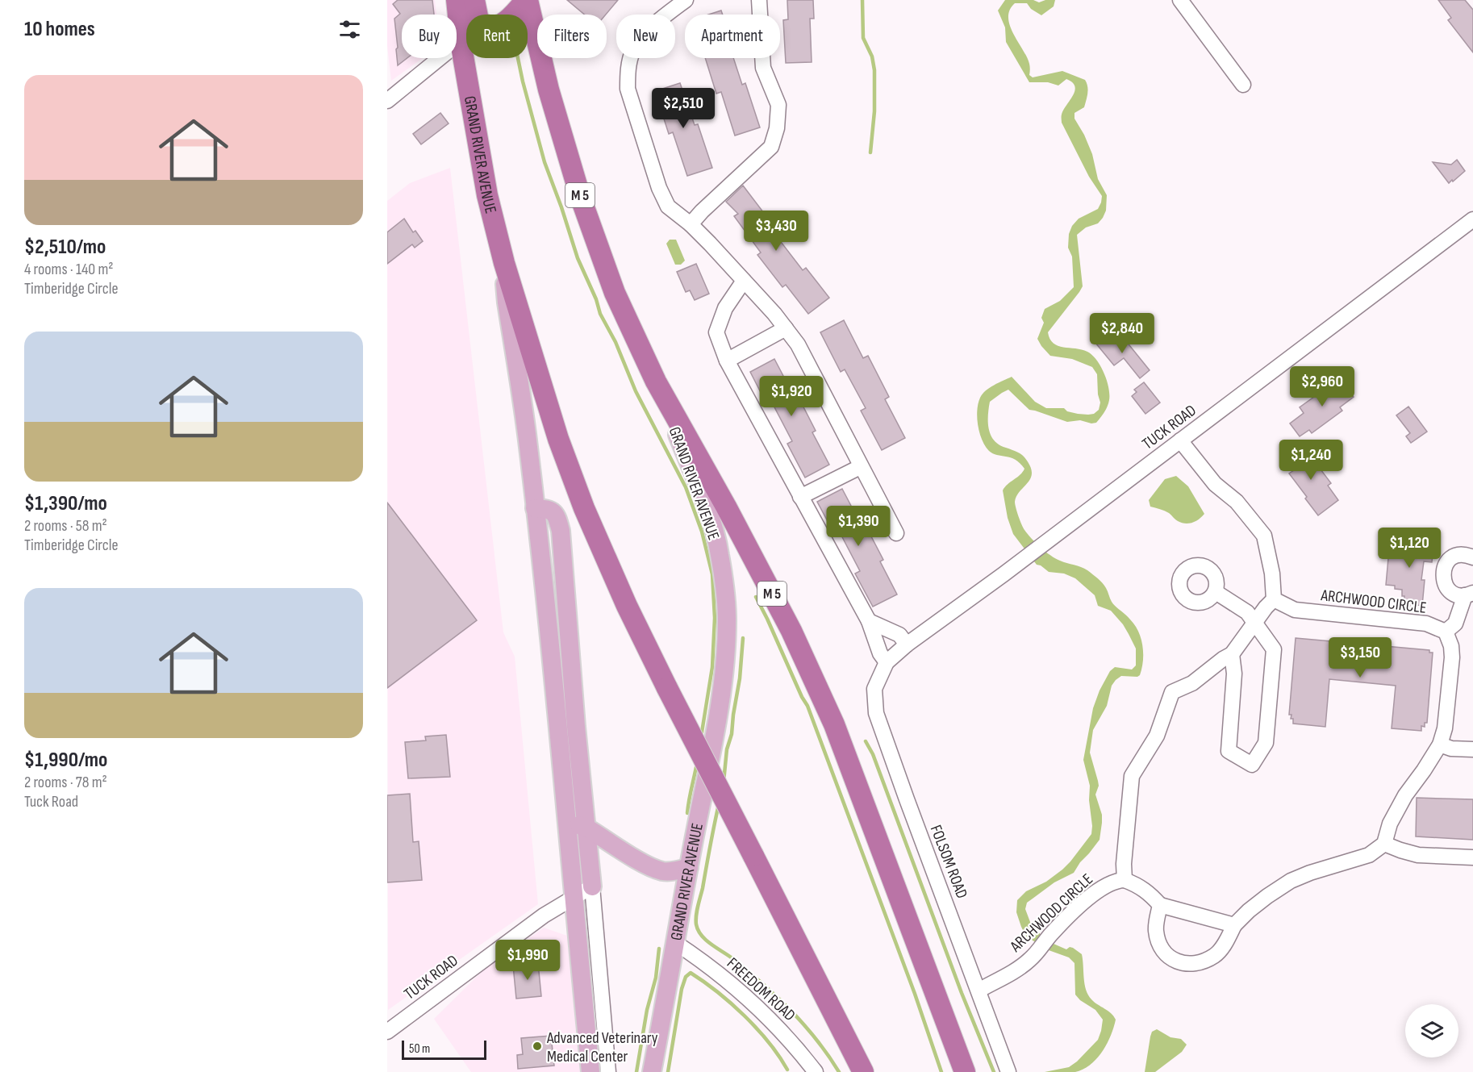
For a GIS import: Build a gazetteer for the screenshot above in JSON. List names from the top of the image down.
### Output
{
  "streets": {
    "highway": ["GRAND RIVER AVENUE", "M 5"],
    "street": [
      "TUCK ROAD",
      "ARCHWOOD CIRCLE",
      "FOLSOM ROAD",
      "FREEDOM ROAD"
    ]
  },
  "crossings": [
    ["GRAND RIVER AVENUE", "M 5"],
    ["GRAND RIVER AVENUE", "TUCK ROAD"],
    ["GRAND RIVER AVENUE", "FREEDOM ROAD"],
    ["TUCK ROAD", "FOLSOM ROAD"],
    ["ARCHWOOD CIRCLE", "FOLSOM ROAD"]
  ],
  "places": ["Advanced Veterinary Medical Center"],
  "scale_bar": "50 m",
  "page": {
    "heading": "10 homes",
    "chip": [
      "Buy",
      "Rent",
      "Filters",
      "New",
      "Apartment"
    ],
    "list": [
      {
        "name": "$2,510/mo",
        "note": "4 rooms · 140 m² · Timberidge Circle"
      },
      {
        "name": "$1,390/mo",
        "note": "2 rooms · 58 m² · Timberidge Circle"
      },
      {
        "name": "$1,990/mo",
        "note": "2 rooms · 78 m² · Tuck Road"
      }
    ],
    "price": [
      "$2,510",
      "$3,430",
      "$2,840",
      "$2,960",
      "$1,920",
      "$1,240",
      "$1,390",
      "$1,120",
      "$3,150",
      "$1,990"
    ],
    "scale": "50 m"
  }
}
